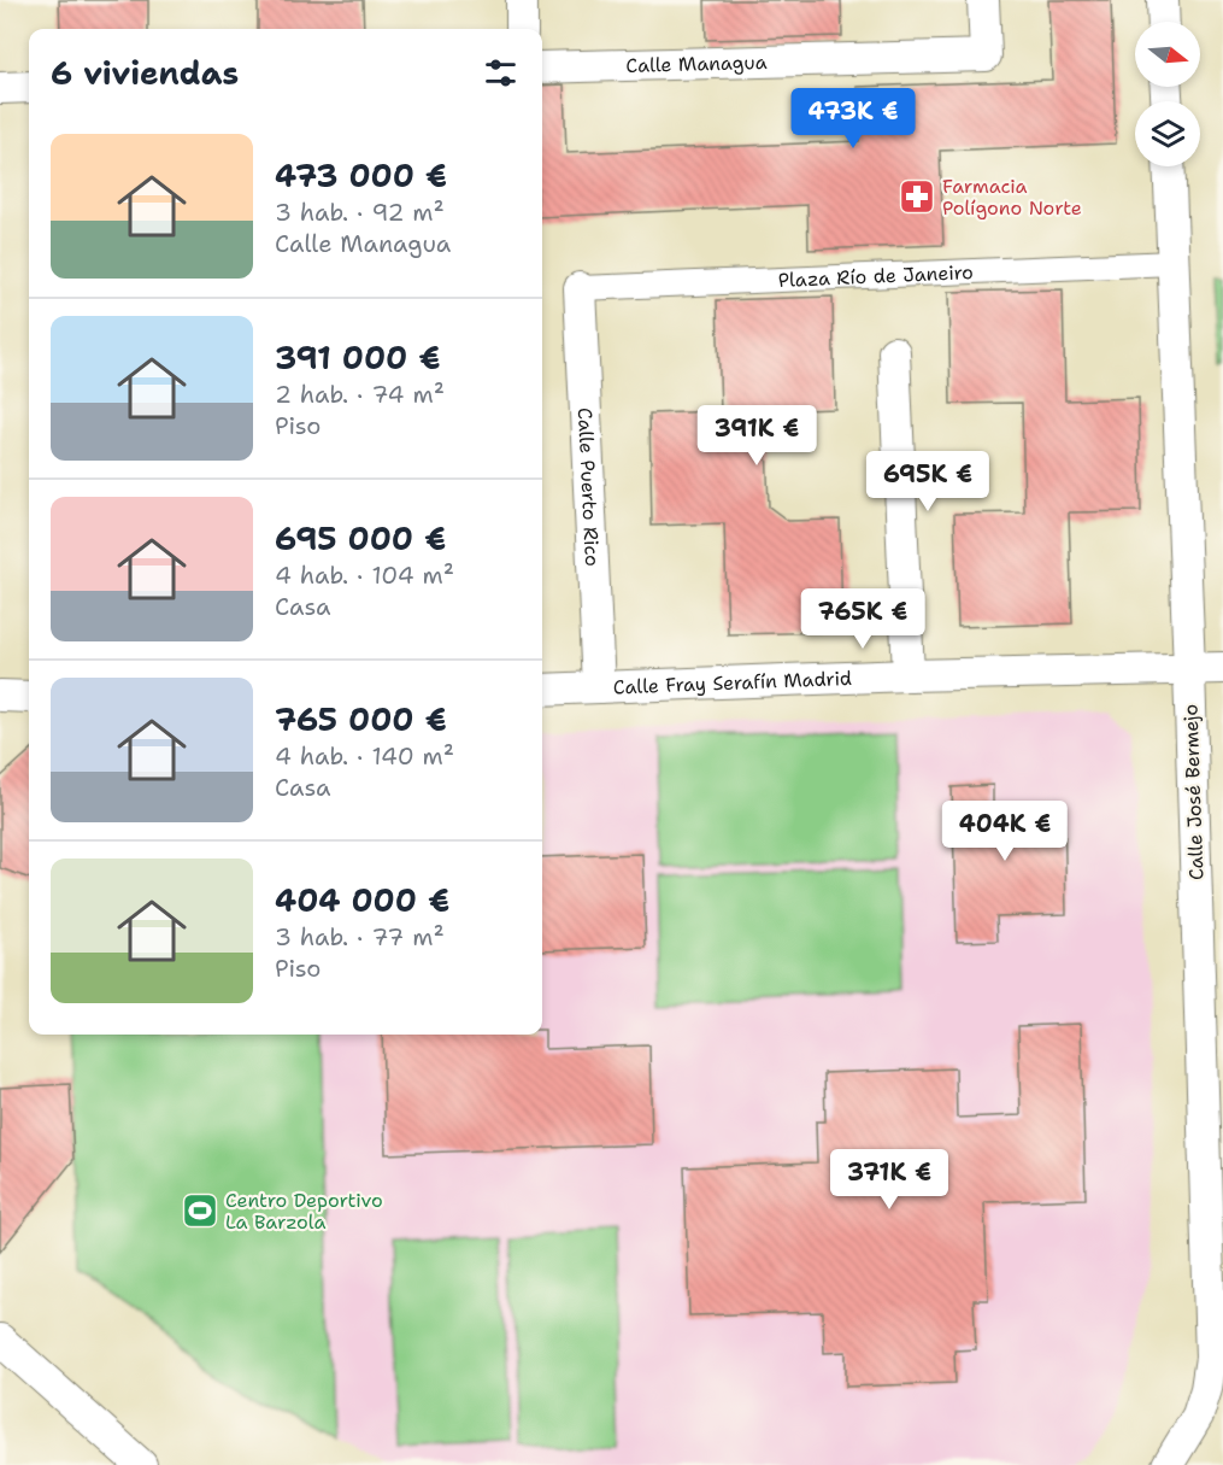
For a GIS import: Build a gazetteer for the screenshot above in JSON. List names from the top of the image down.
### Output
{
  "streets": {
    "street": [
      "Calle Managua",
      "Plaza Río de Janeiro",
      "Calle Puerto Rico",
      "Calle Fray Serafín Madrid",
      "Calle José Bermejo"
    ]
  },
  "crossings": [
    ["Plaza Río de Janeiro", "Calle Puerto Rico"],
    ["Plaza Río de Janeiro", "Calle José Bermejo"],
    ["Calle Puerto Rico", "Calle Fray Serafín Madrid"],
    ["Calle Fray Serafín Madrid", "Calle José Bermejo"]
  ],
  "places": {
    "pharmacy": ["Farmacia Polígono Norte"],
    "sports": ["Centro Deportivo La Barzola"]
  },
  "north": "right",
  "page": {
    "heading": "6 viviendas",
    "price": [
      "473K €",
      "391K €",
      "695K €",
      "765K €",
      "404K €",
      "371K €"
    ],
    "list": [
      {
        "name": "473 000 €",
        "note": "3 hab. · 92 m² · Calle Managua"
      },
      {
        "name": "391 000 €",
        "note": "2 hab. · 74 m² · Piso"
      },
      {
        "name": "695 000 €",
        "note": "4 hab. · 104 m² · Casa"
      },
      {
        "name": "765 000 €",
        "note": "4 hab. · 140 m² · Casa"
      },
      {
        "name": "404 000 €",
        "note": "3 hab. · 77 m² · Piso"
      }
    ]
  }
}
